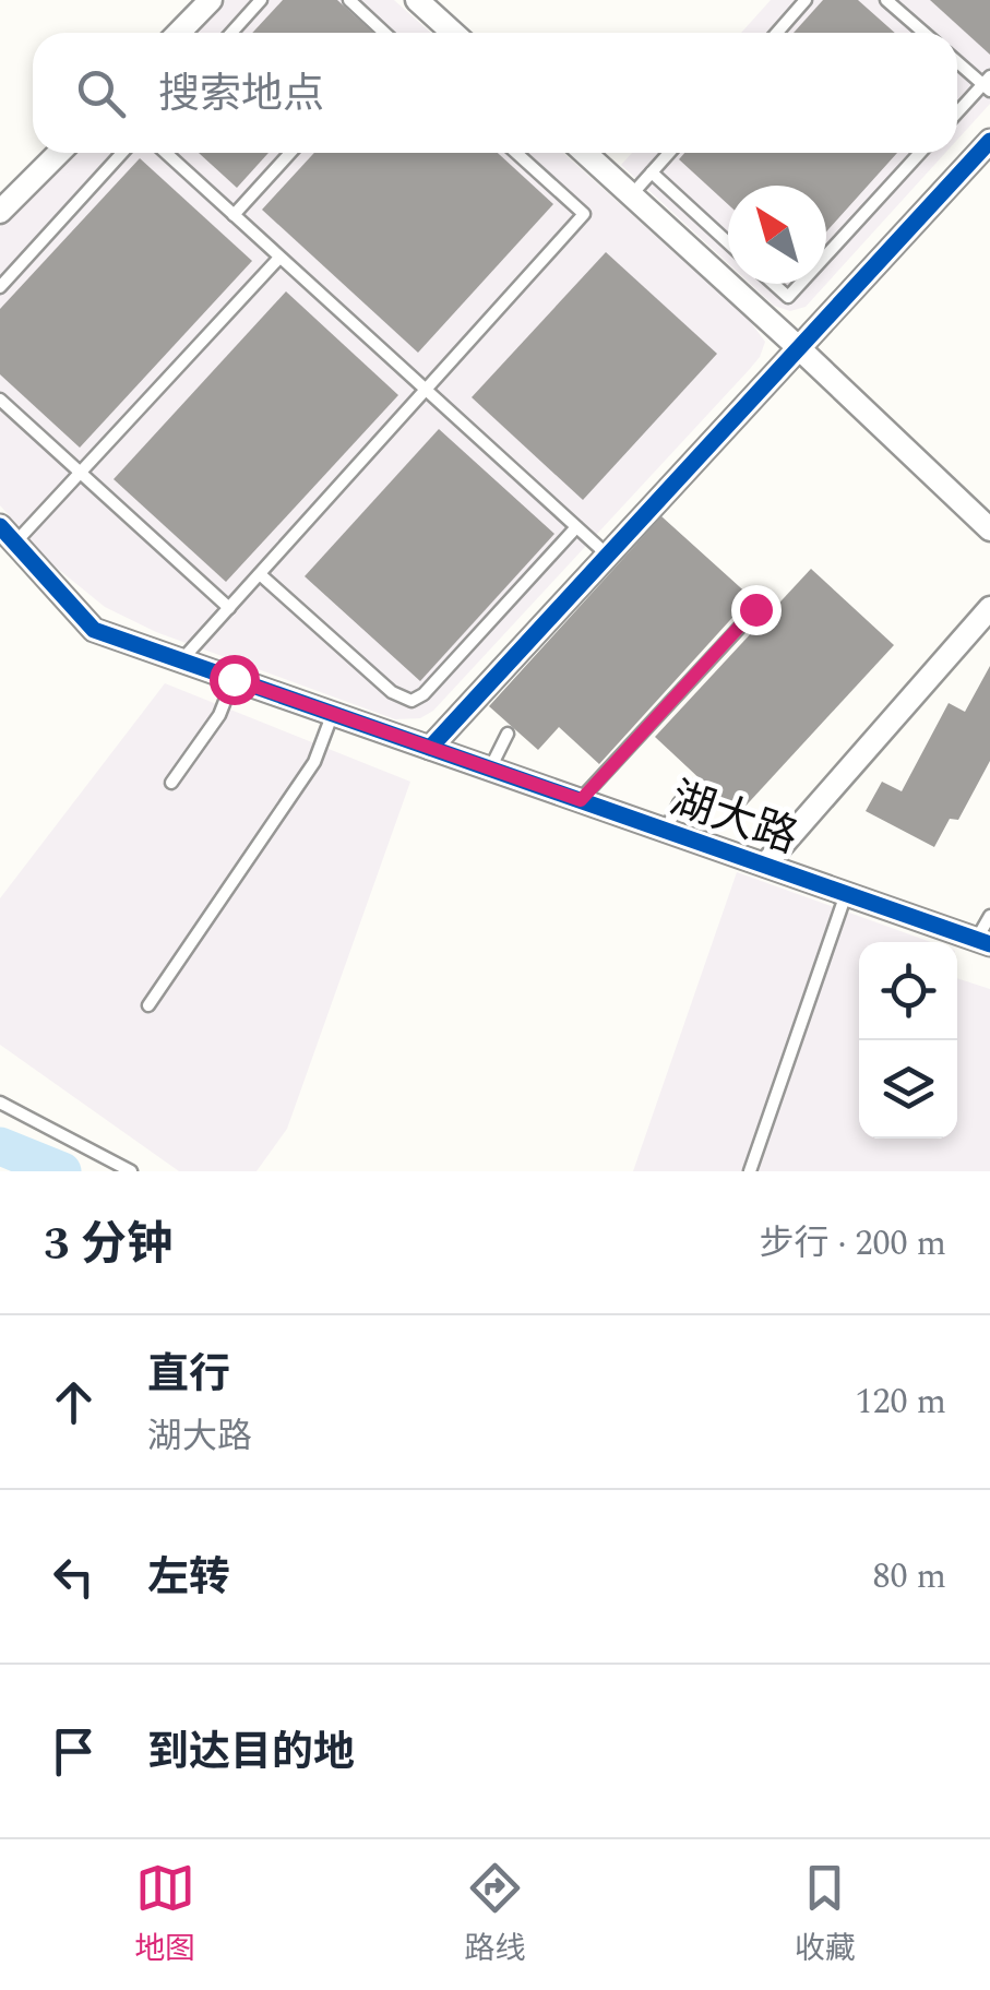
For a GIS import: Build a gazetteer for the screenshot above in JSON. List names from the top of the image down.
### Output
{
  "streets": {
    "street": ["湖大路"]
  },
  "north": "top left",
  "page": {
    "search": "搜索地点",
    "heading": ["3 分钟", "步行 · 200 m"],
    "list": [
      ["直行", "湖大路", "120 m"],
      ["左转", "80 m"],
      "到达目的地"
    ],
    "nav": ["地图", "路线", "收藏"]
  }
}
